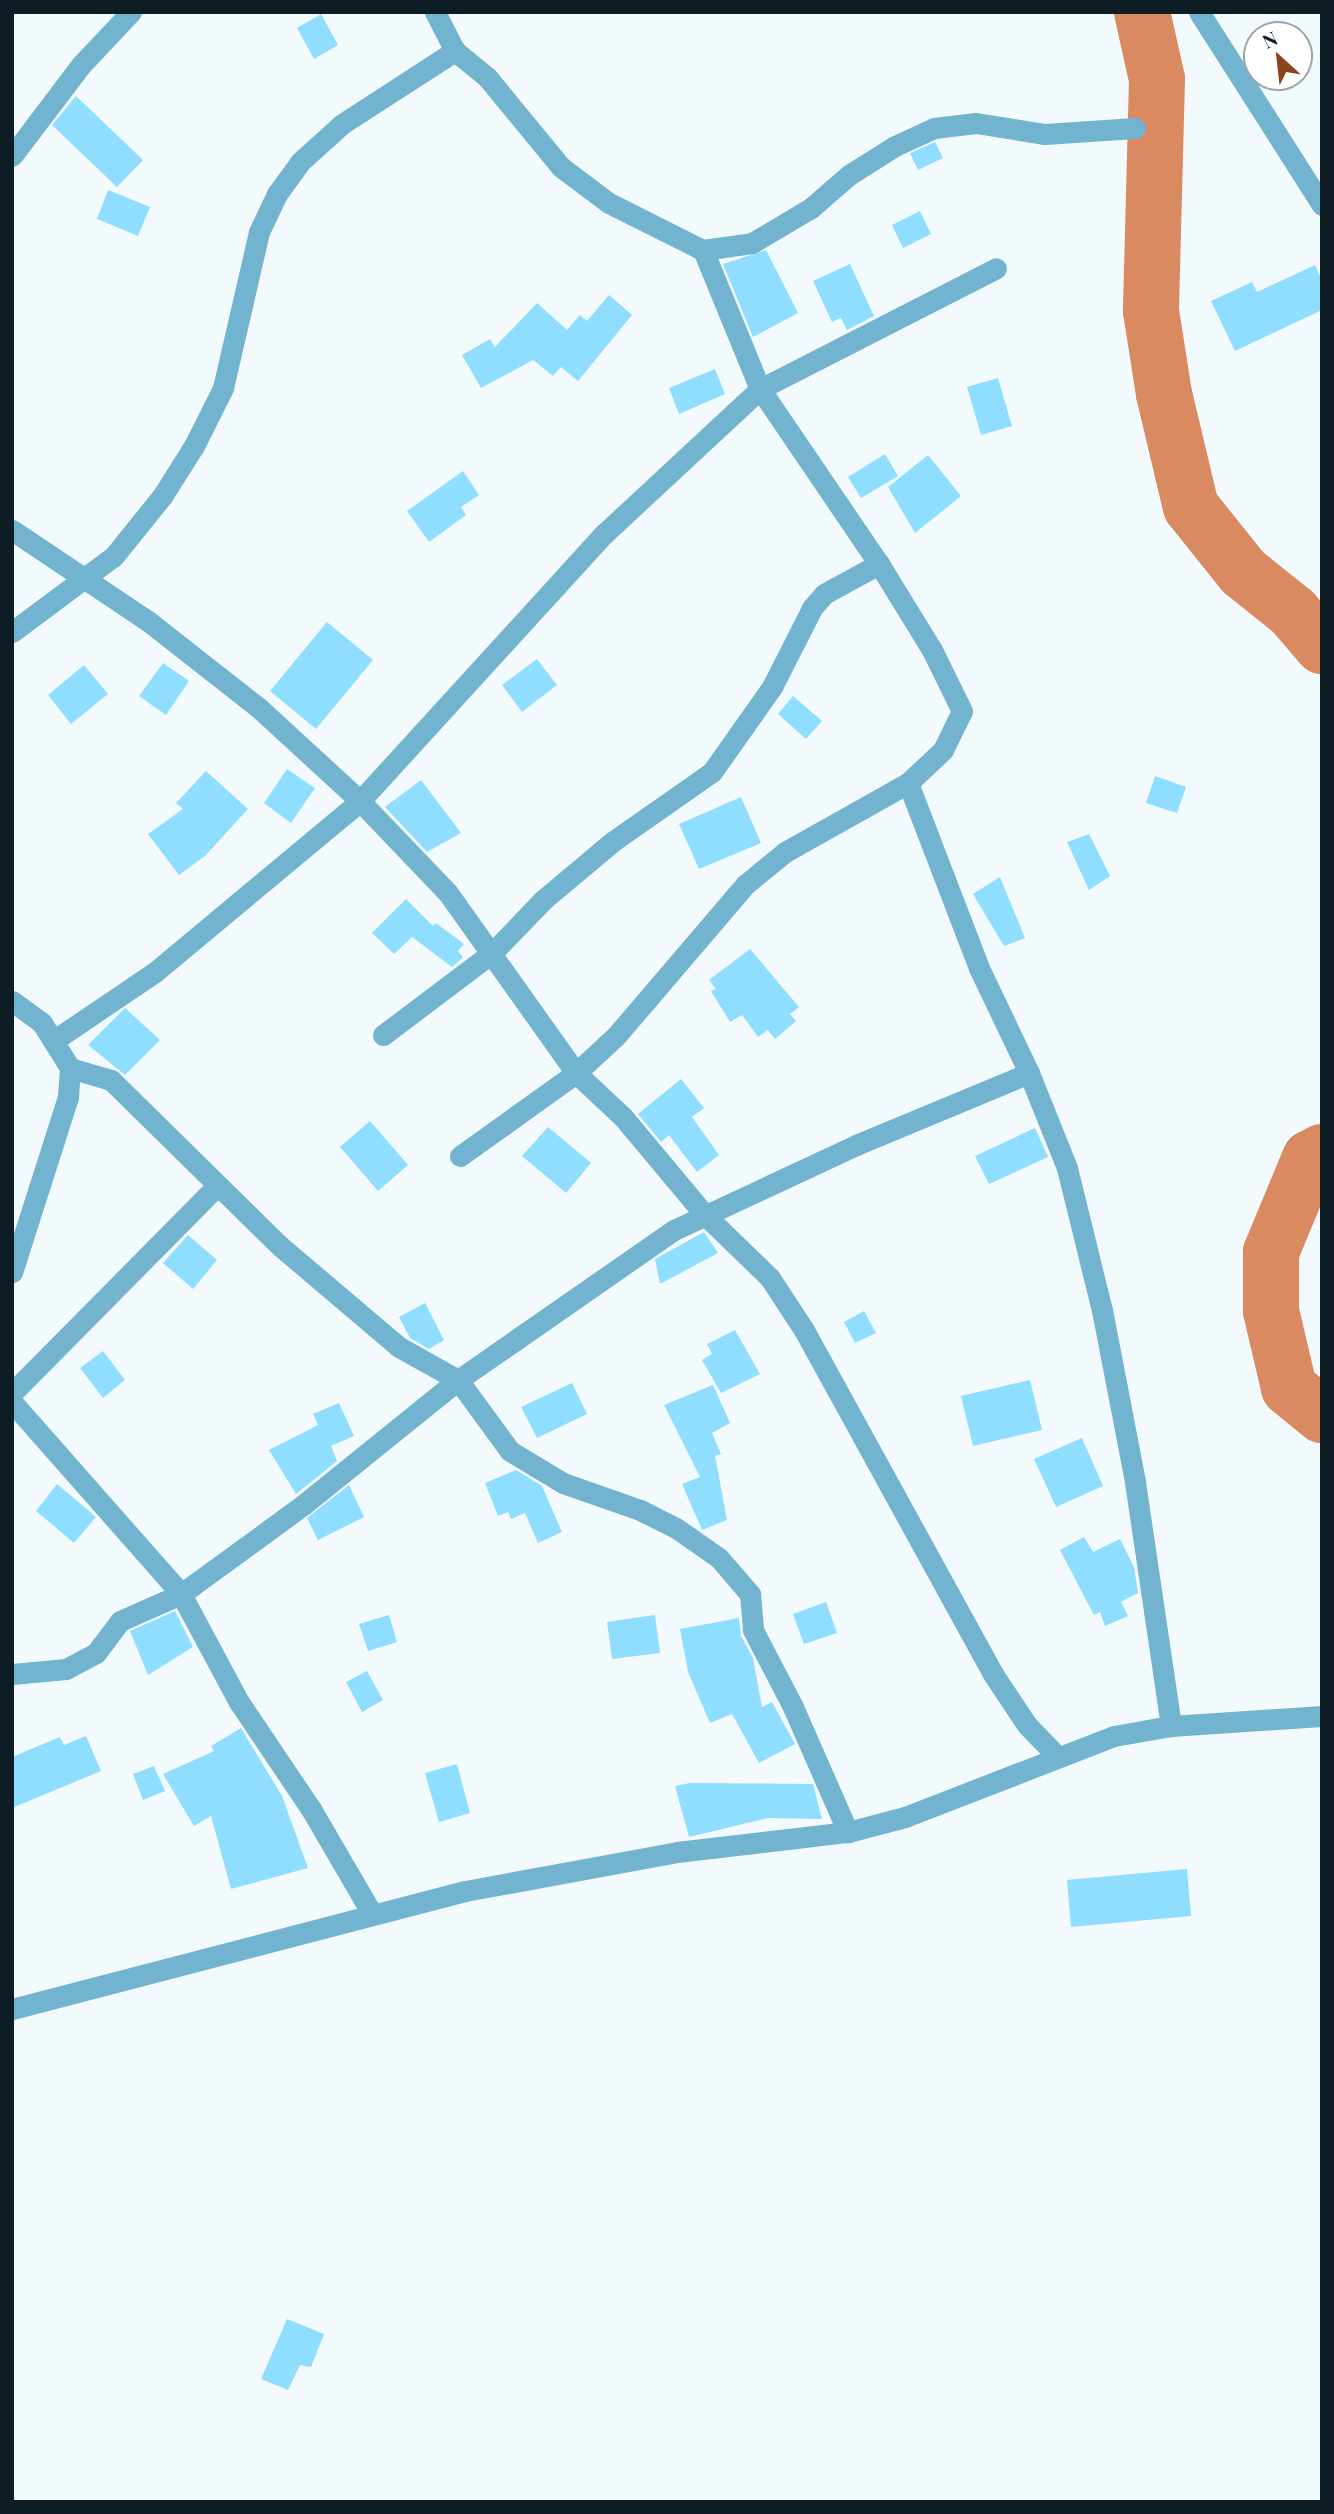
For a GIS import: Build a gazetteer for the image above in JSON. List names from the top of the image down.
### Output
{
  "north": "top left"
}
